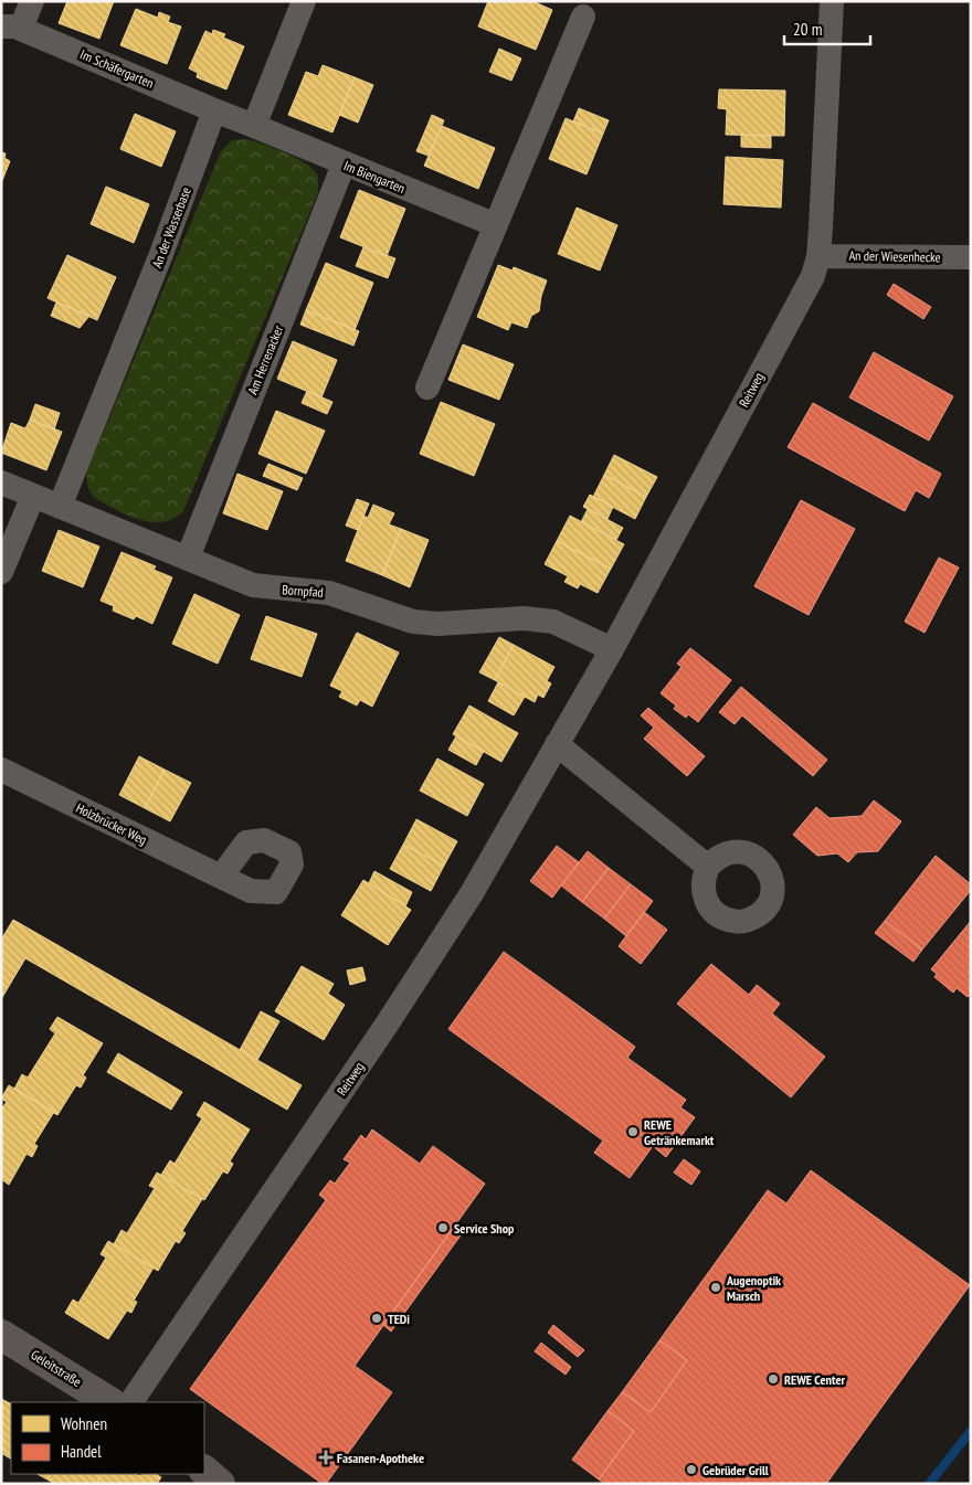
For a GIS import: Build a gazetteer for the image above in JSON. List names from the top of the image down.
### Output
{
  "streets": {
    "main road": ["Geleitstraße"],
    "street": [
      "Im Schäfergarten",
      "Im Biengarten",
      "An der Wasserbase",
      "An der Wiesenhecke",
      "Am Herrenacker",
      "Reitweg",
      "Bornpfad",
      "Holzbrücker Weg"
    ]
  },
  "crossings": [
    ["Im Schäfergarten", "An der Wasserbase"],
    ["Im Biengarten", "Am Herrenacker"],
    ["An der Wasserbase", "Bornpfad"],
    ["An der Wiesenhecke", "Reitweg"],
    ["Am Herrenacker", "Bornpfad"],
    ["Reitweg", "Bornpfad"]
  ],
  "places": {
    "other": [
      "REWE Getränkemarkt",
      "Service Shop",
      "Augenoptik Marsch",
      "TEDi",
      "REWE Center",
      "Gebrüder Grill"
    ],
    "health": ["Fasanen-Apotheke"]
  },
  "legend": ["Wohnen", "Handel"],
  "scale_bar": "20 m"
}
